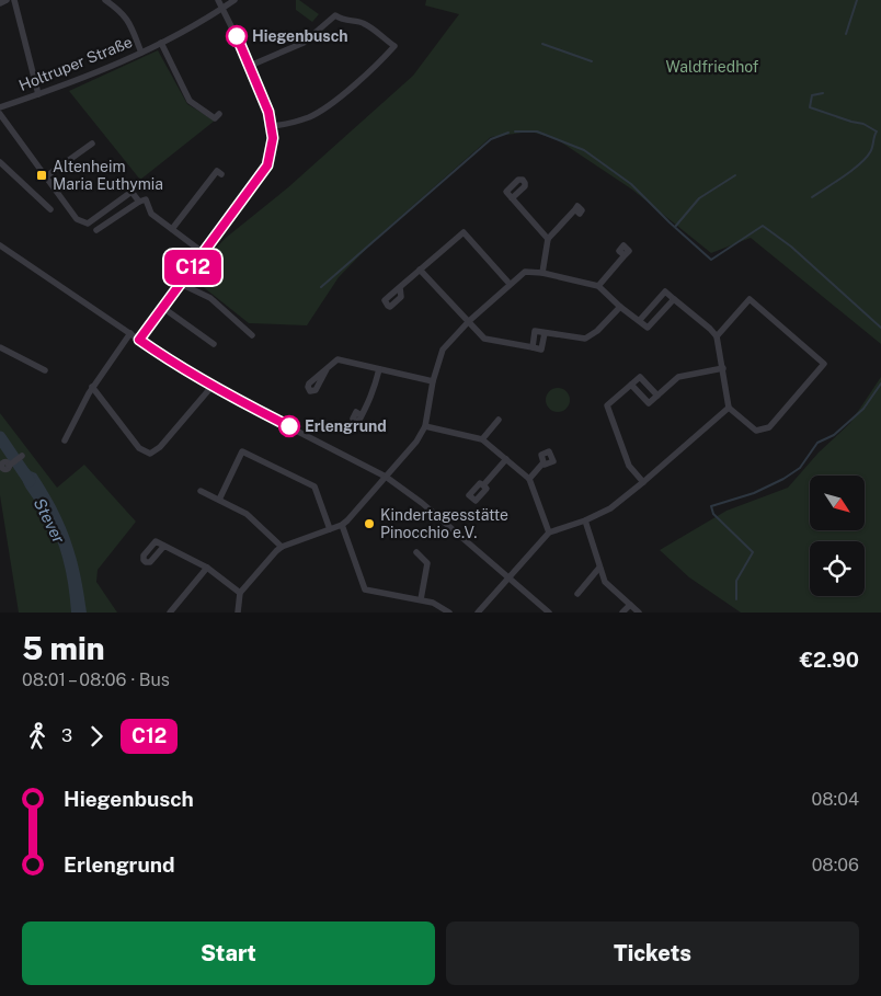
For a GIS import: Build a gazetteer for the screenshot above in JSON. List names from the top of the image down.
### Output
{
  "streets": {
    "street": ["Holtruper Straße"]
  },
  "water": ["Stever"],
  "parks": ["Waldfriedhof"],
  "places": {
    "other": ["Hiegenbusch", "Erlengrund", "Kindertagesstätte Pinocchio e.V."],
    "transit": ["Altenheim Maria Euthymia"]
  },
  "lines": ["bus line C12"],
  "north": "bottom right",
  "page": {
    "on_map": "C12",
    "heading": ["5 min", "08:01 – 08:06 · Bus", "€2.90"],
    "legs": ["3", "C12"],
    "list": [
      {
        "name": "Hiegenbusch",
        "value": "08:04"
      },
      {
        "name": "Erlengrund",
        "value": "08:06"
      }
    ],
    "buttons": ["Start", "Tickets"]
  }
}
